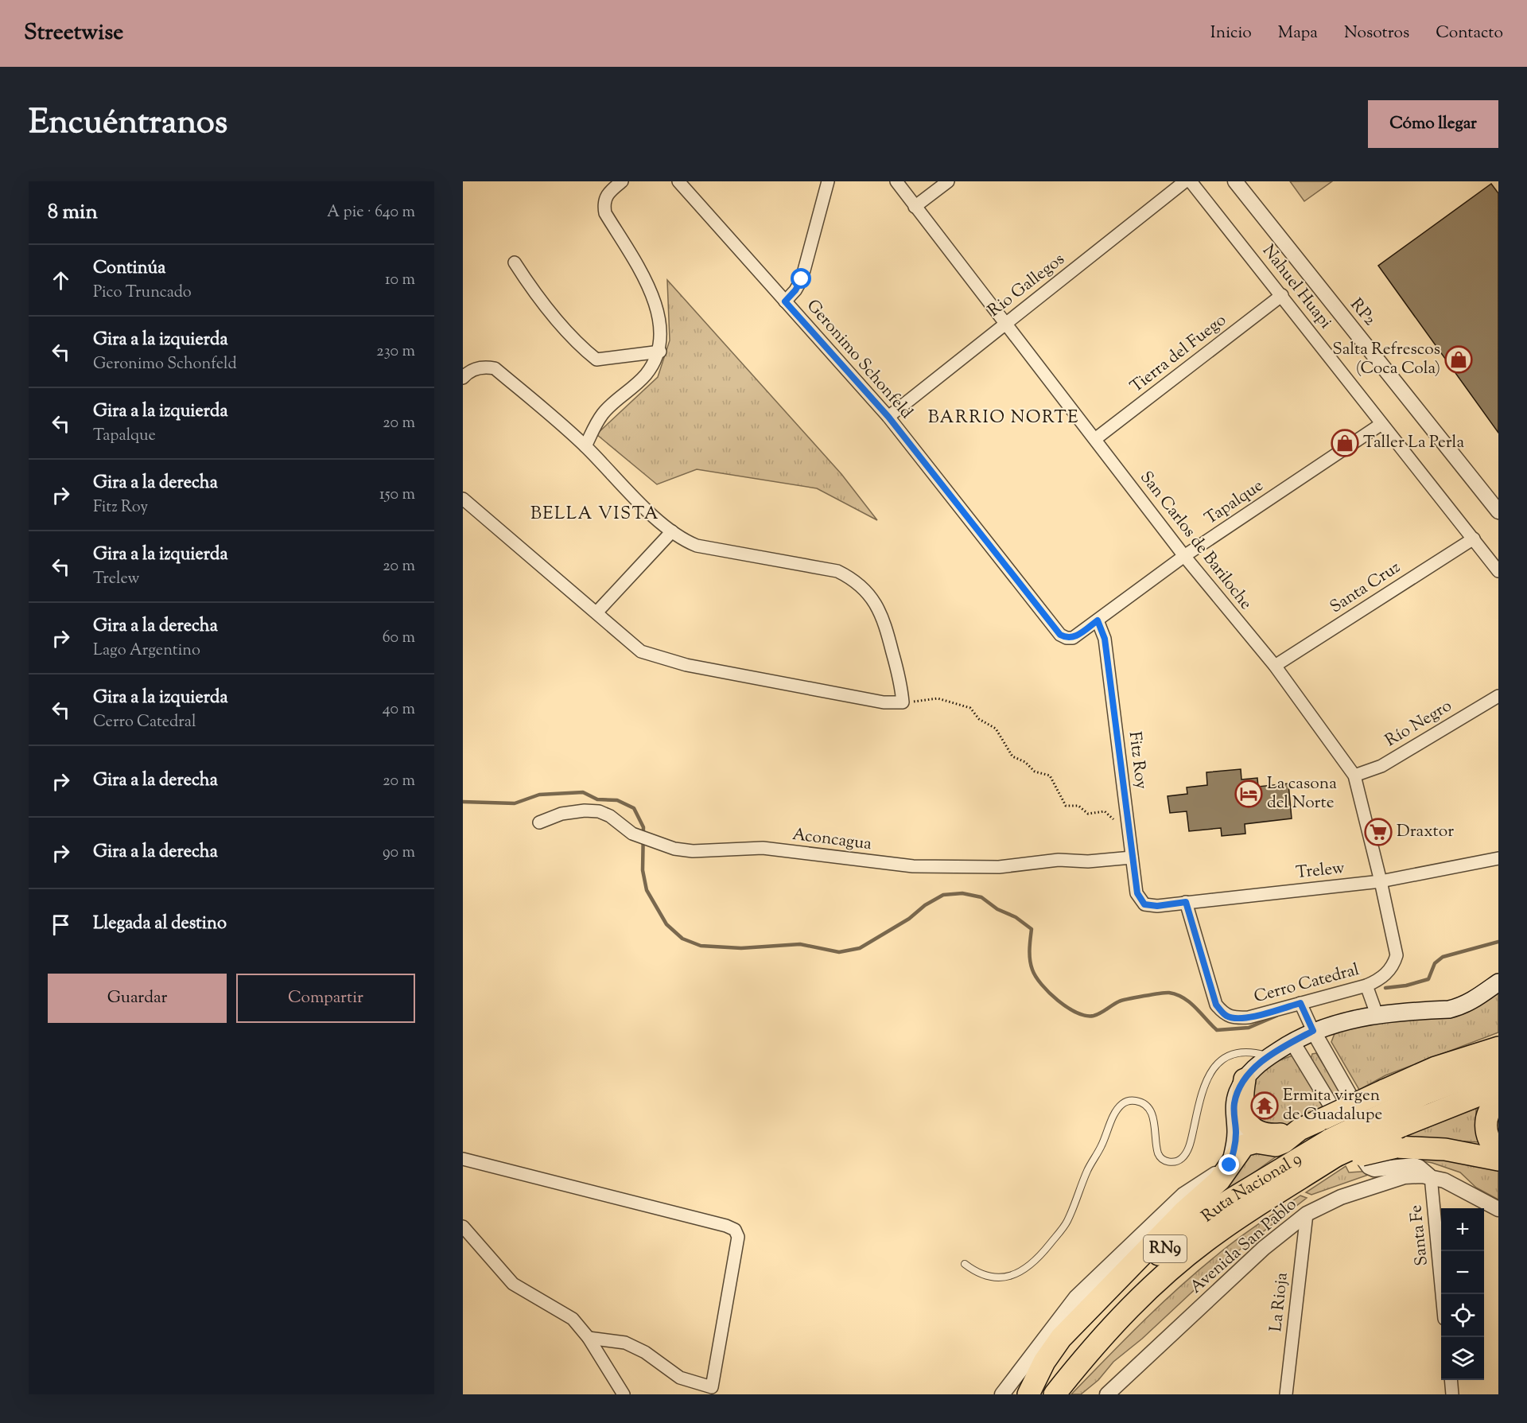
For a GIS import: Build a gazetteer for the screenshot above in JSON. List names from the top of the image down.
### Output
{
  "streets": {
    "highway": ["Ruta Nacional 9", "RN9"],
    "street": [
      "Rio Gallegos",
      "Nahuel Huapi",
      "RP2",
      "Tierra del Fuego",
      "Geronimo Schonfeld",
      "Tapalque",
      "San Carlos de Bariloche",
      "Santa Cruz",
      "Río Negro",
      "Fitz Roy",
      "Aconcagua",
      "Trelew",
      "Cerro Catedral",
      "Santa Fe",
      "Avenida San Pablo",
      "La Rioja"
    ]
  },
  "crossings": [
    ["Rio Gallegos", "Geronimo Schonfeld"],
    ["Rio Gallegos", "San Carlos de Bariloche"],
    ["Nahuel Huapi", "Tierra del Fuego"],
    ["Nahuel Huapi", "Tapalque"],
    ["Nahuel Huapi", "Santa Cruz"],
    ["Tierra del Fuego", "San Carlos de Bariloche"],
    ["Geronimo Schonfeld", "Tapalque"],
    ["Tapalque", "San Carlos de Bariloche"],
    ["Tapalque", "Fitz Roy"],
    ["San Carlos de Bariloche", "Santa Cruz"],
    ["San Carlos de Bariloche", "Río Negro"],
    ["San Carlos de Bariloche", "Trelew"],
    ["San Carlos de Bariloche", "Cerro Catedral"],
    ["Fitz Roy", "Aconcagua"],
    ["Fitz Roy", "Trelew"],
    ["Trelew", "Cerro Catedral"],
    ["Santa Fe", "Avenida San Pablo"],
    ["Avenida San Pablo", "La Rioja"]
  ],
  "districts": ["BARRIO NORTE", "BELLA VISTA"],
  "places": {
    "shop": ["Salta Refrescos (Coca Cola)", "Taller La Perla"],
    "hotel": ["La casona del Norte"],
    "supermarket": ["Draxtor"],
    "temple": ["Ermita virgen de Guadalupe"]
  },
  "page": {
    "header": "Streetwise",
    "nav": [
      "Inicio",
      "Mapa",
      "Nosotros",
      "Contacto"
    ],
    "title": "Encuéntranos",
    "buttons": [
      "Cómo llegar",
      ["Guardar", "Compartir"]
    ],
    "heading": ["8 min", "A pie · 640 m"],
    "list": [
      ["Continúa", "Pico Truncado", "10 m"],
      ["Gira a la izquierda", "Geronimo Schonfeld", "230 m"],
      ["Gira a la izquierda", "Tapalque", "20 m"],
      ["Gira a la derecha", "Fitz Roy", "150 m"],
      ["Gira a la izquierda", "Trelew", "20 m"],
      ["Gira a la derecha", "Lago Argentino", "60 m"],
      ["Gira a la izquierda", "Cerro Catedral", "40 m"],
      ["Gira a la derecha", "20 m"],
      ["Gira a la derecha", "90 m"],
      "Llegada al destino"
    ],
    "map_buttons": ["+", "−"]
  }
}
